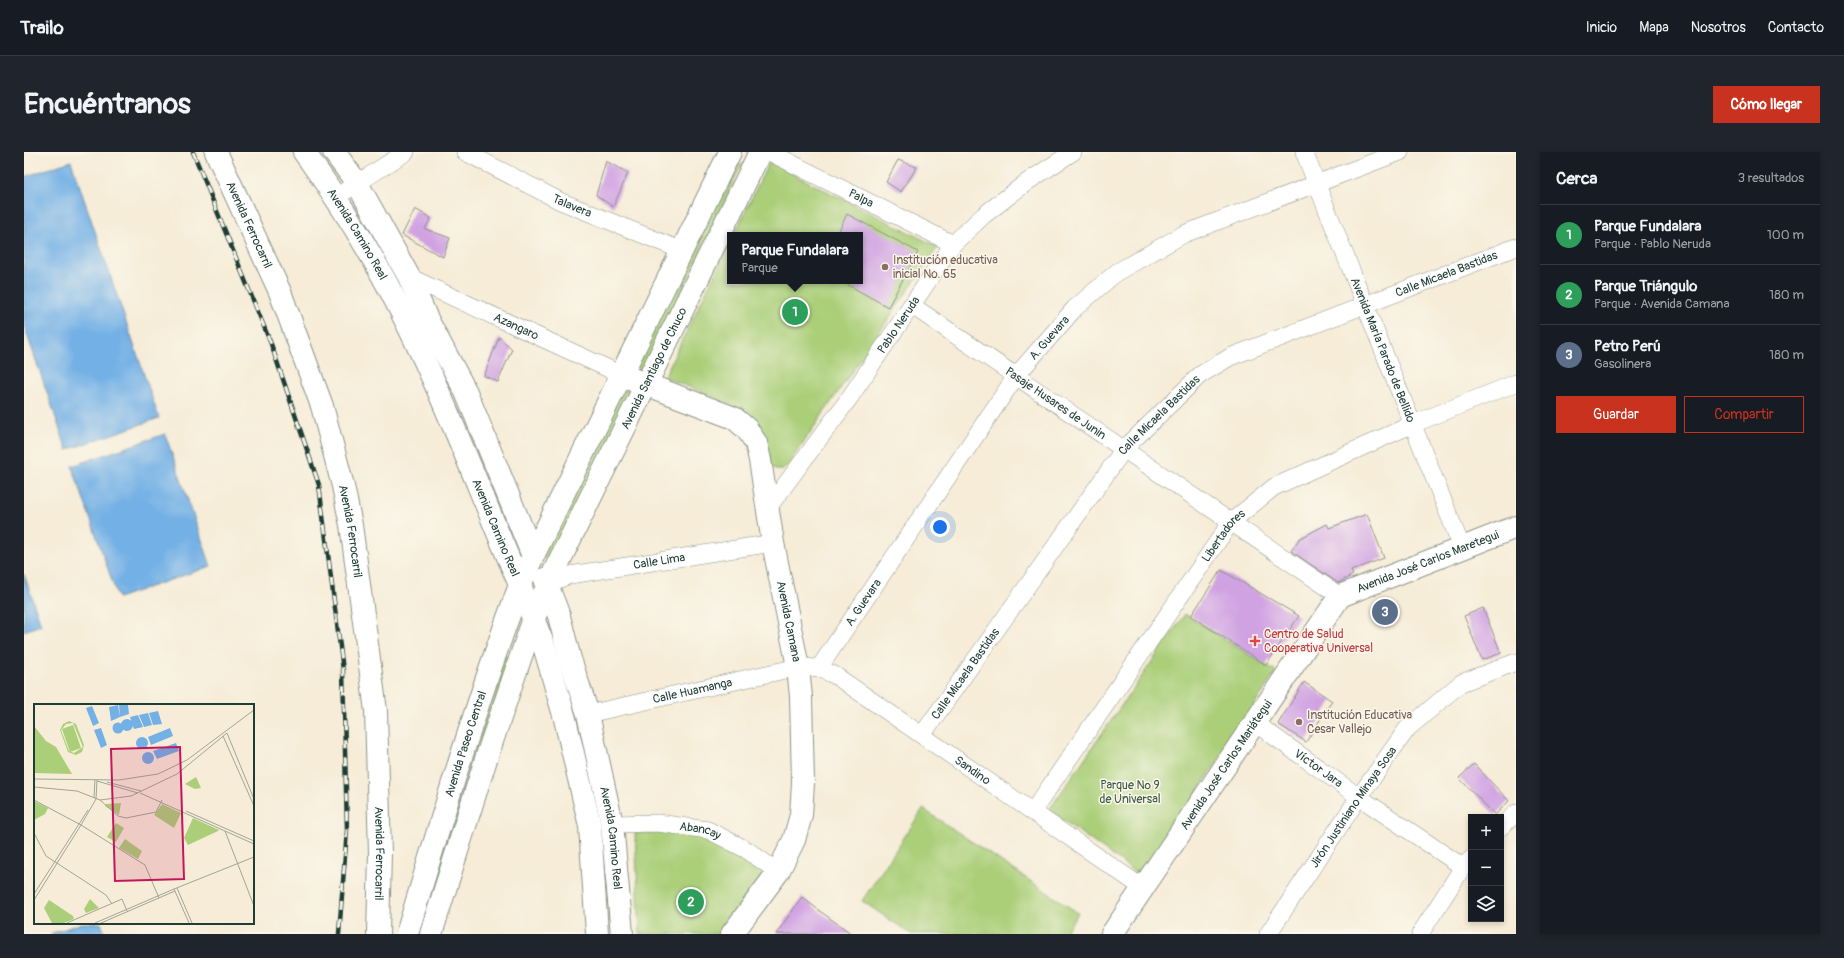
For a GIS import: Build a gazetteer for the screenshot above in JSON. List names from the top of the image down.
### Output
{
  "streets": {
    "street": [
      "Palpa",
      "Talavera",
      "Avenida Ferrocarril",
      "Avenida Camino Real",
      "Calle Micaela Bastidas",
      "Pablo Neruda",
      "Azangaro",
      "A. Guevara",
      "Avenida María Parado de Bellido",
      "Avenida Santiago de Chuco",
      "Pasaje Husares de Junin",
      "Libertadores",
      "Calle Lima",
      "Avenida José Carlos Maretegui",
      "Avenida Camana",
      "Calle Huamanga",
      "Avenida Paseo Central",
      "Avenida José Carlos Mariátegui",
      "Víctor Jara",
      "Sandino",
      "Jirón Justiniano Minaya Sosa",
      "Abancay"
    ]
  },
  "crossings": [
    ["Palpa", "Pablo Neruda"],
    ["Avenida Camino Real", "Azangaro"],
    ["Avenida Camino Real", "Avenida Santiago de Chuco"],
    ["Avenida Camino Real", "Calle Lima"],
    ["Avenida Camino Real", "Calle Huamanga"],
    ["Avenida Camino Real", "Avenida Paseo Central"],
    ["Avenida Camino Real", "Abancay"],
    ["Calle Micaela Bastidas", "Avenida María Parado de Bellido"],
    ["Calle Micaela Bastidas", "Pasaje Husares de Junin"],
    ["Calle Micaela Bastidas", "Sandino"],
    ["Pablo Neruda", "Pasaje Husares de Junin"],
    ["Pablo Neruda", "Avenida Camana"],
    ["Azangaro", "Avenida Camana"],
    ["A. Guevara", "Avenida María Parado de Bellido"],
    ["A. Guevara", "Pasaje Husares de Junin"],
    ["A. Guevara", "Sandino"],
    ["Avenida María Parado de Bellido", "Libertadores"],
    ["Avenida María Parado de Bellido", "Avenida José Carlos Maretegui"],
    ["Avenida Santiago de Chuco", "Calle Lima"],
    ["Avenida Santiago de Chuco", "Avenida Camana"],
    ["Avenida Santiago de Chuco", "Avenida Paseo Central"],
    ["Pasaje Husares de Junin", "Libertadores"],
    ["Pasaje Husares de Junin", "Avenida José Carlos Maretegui"],
    ["Pasaje Husares de Junin", "Avenida José Carlos Mariátegui"],
    ["Libertadores", "Sandino"],
    ["Calle Lima", "Avenida Camana"],
    ["Calle Lima", "Avenida Paseo Central"],
    ["Avenida José Carlos Maretegui", "Avenida José Carlos Mariátegui"],
    ["Avenida Camana", "Calle Huamanga"],
    ["Avenida Camana", "Sandino"],
    ["Avenida Camana", "Abancay"],
    ["Calle Huamanga", "Sandino"],
    ["Avenida José Carlos Mariátegui", "Víctor Jara"],
    ["Avenida José Carlos Mariátegui", "Sandino"],
    ["Víctor Jara", "Jirón Justiniano Minaya Sosa"]
  ],
  "parks": ["Parque Nº 9 de Universal"],
  "places": {
    "other": ["Institución educativa inicial No. 65", "Institución Educativa Cesar Vallejo"],
    "health": ["Centro de Salud Cooperativa Universal"]
  },
  "page": {
    "header": "Trailo",
    "nav": [
      "Inicio",
      "Mapa",
      "Nosotros",
      "Contacto"
    ],
    "buttons": [
      "Cómo llegar",
      ["Guardar", "Compartir"]
    ],
    "title": "Encuéntranos",
    "heading": ["Cerca", "3 resultados"],
    "list": [
      {
        "mark": "1",
        "name": "Parque Fundalara",
        "note": "Parque · Pablo Neruda",
        "value": "100 m"
      },
      {
        "mark": "2",
        "name": "Parque Triángulo",
        "note": "Parque · Avenida Camana",
        "value": "180 m"
      },
      {
        "mark": "3",
        "name": "Petro Perú",
        "note": "Gasolinera",
        "value": "180 m"
      }
    ],
    "popup": ["Parque Fundalara", "Parque"],
    "pins": ["1", "3", "2"],
    "map_buttons": ["+", "−"]
  }
}
